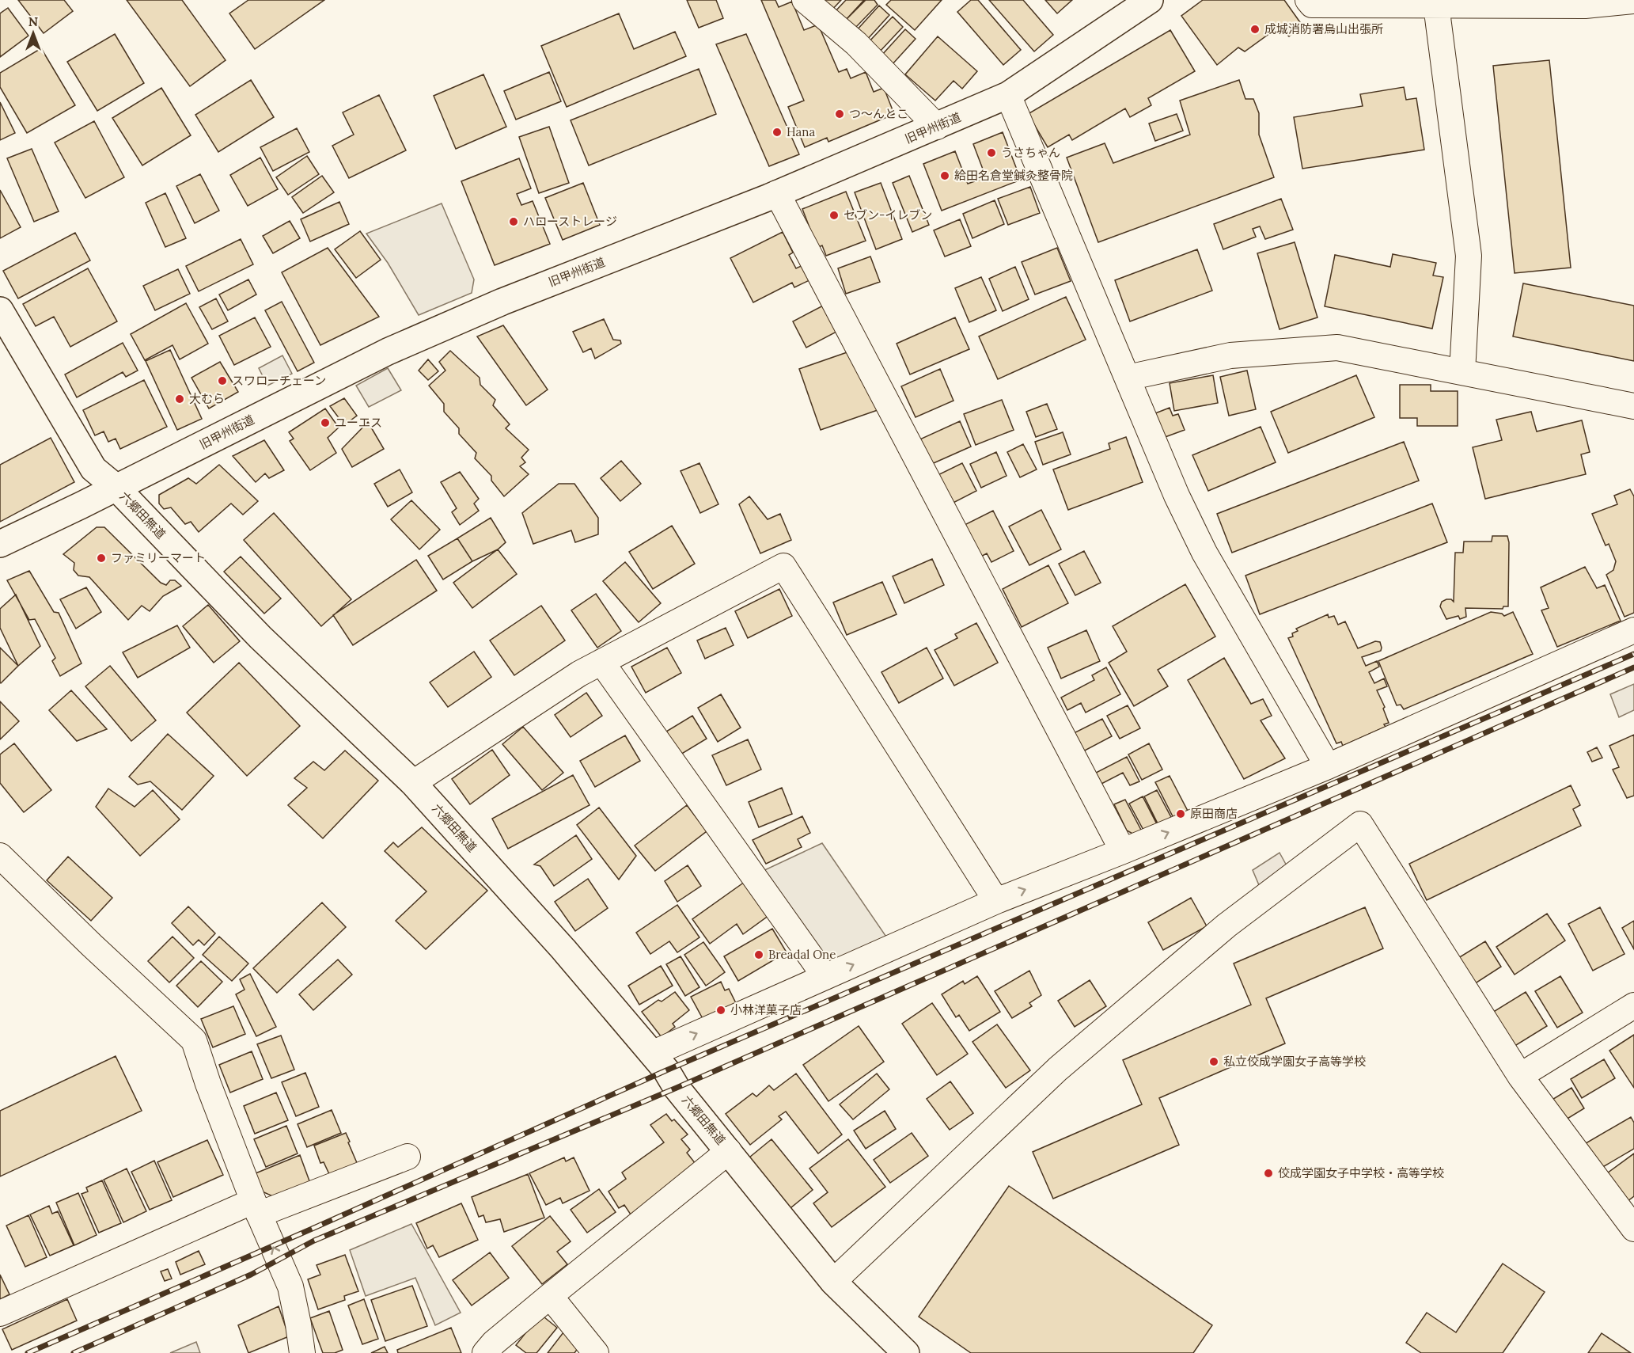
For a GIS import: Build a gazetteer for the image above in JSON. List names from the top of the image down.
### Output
{
  "streets": {
    "street": ["旧甲州街道", "六郷田無道"]
  },
  "crossings": [
    ["旧甲州街道", "六郷田無道"]
  ],
  "places": [
    "成城消防署烏山出張所",
    "つ～んとこ",
    "Hana",
    "うさちゃん",
    "給田名倉堂鍼灸整骨院",
    "セブン-イレブン",
    "ハローストレージ",
    "スワローチェーン",
    "大むら",
    "ユーエス",
    "ファミリーマート",
    "原田商店",
    "Breadal One",
    "小林洋菓子店",
    "私立佼成学園女子高等学校",
    "佼成学園女子中学校・高等学校"
  ],
  "north": "top"
}
